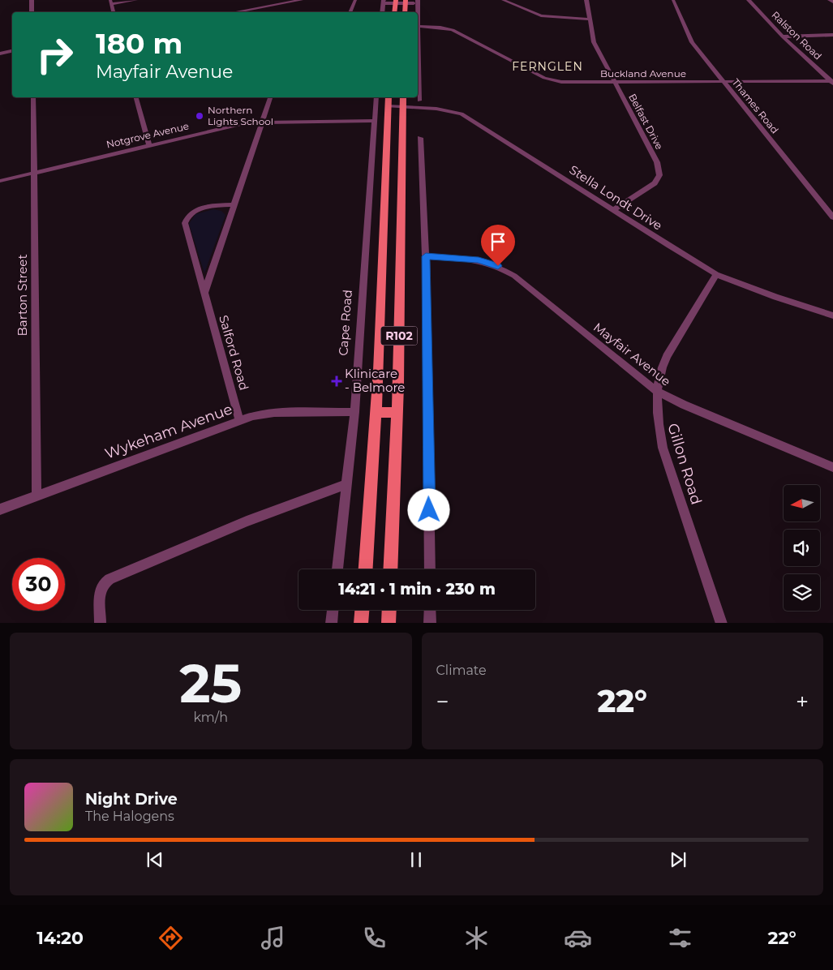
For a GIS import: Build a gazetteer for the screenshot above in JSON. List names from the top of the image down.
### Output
{
  "streets": {
    "main road": ["R102"],
    "street": [
      "Ralston Road",
      "Buckland Avenue",
      "Thames Road",
      "Belfast Drive",
      "Notgrove Avenue",
      "Stella Londt Drive",
      "Barton Street",
      "Cape Road",
      "Salford Road",
      "Mayfair Avenue",
      "Wykeham Avenue",
      "Gillon Road"
    ]
  },
  "crossings": [
    ["Ralston Road", "Buckland Avenue"],
    ["Buckland Avenue", "Thames Road"],
    ["Buckland Avenue", "Belfast Drive"],
    ["Belfast Drive", "Stella Londt Drive"],
    ["Notgrove Avenue", "Barton Street"],
    ["Notgrove Avenue", "Cape Road"],
    ["Stella Londt Drive", "R102"],
    ["Stella Londt Drive", "Gillon Road"],
    ["Barton Street", "Wykeham Avenue"],
    ["Cape Road", "Wykeham Avenue"],
    ["Salford Road", "Wykeham Avenue"],
    ["Mayfair Avenue", "Gillon Road"]
  ],
  "districts": ["FERNGLEN"],
  "places": {
    "other": ["Northern Lights School"],
    "health": ["Klinicare - Belmore"]
  },
  "north": "left",
  "page": {
    "turn": ["180 m", "Mayfair Avenue"],
    "limit": "30",
    "trip": "14:21 · 1 min · 230 m",
    "tile": [
      ["25", "km/h"],
      "Climate"
    ],
    "heat": ["−", "22°", "+"],
    "song": ["Night Drive", "The Halogens"],
    "tabs": ["14:20", "22°"]
  }
}
